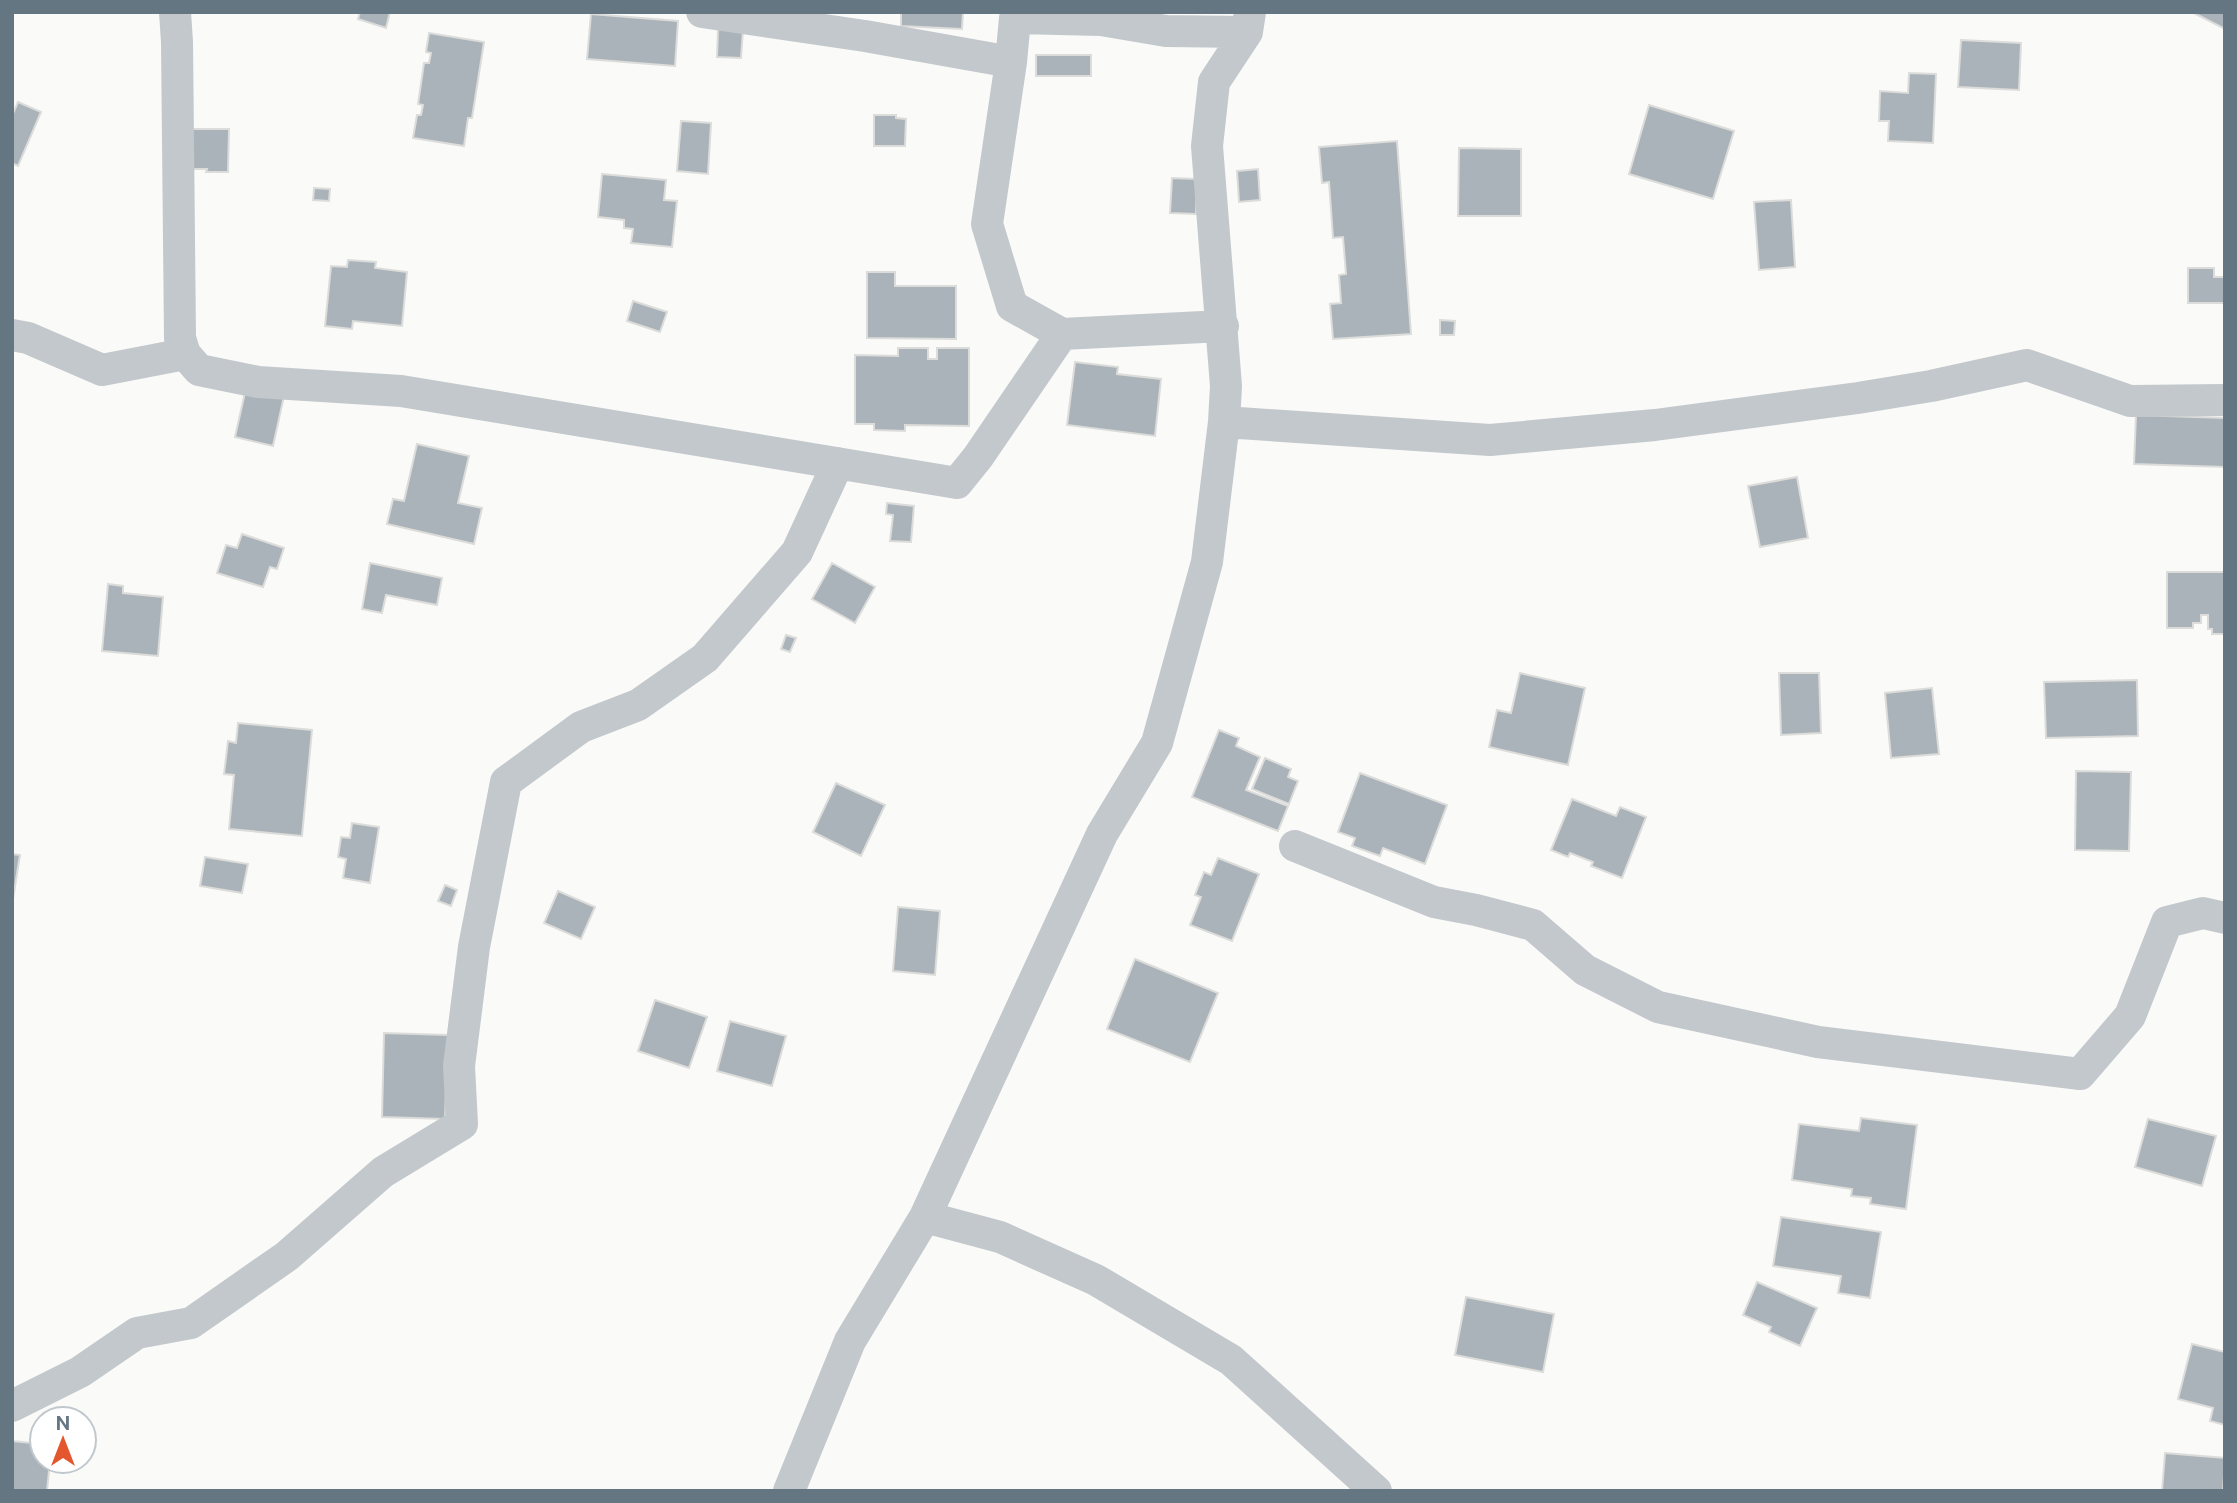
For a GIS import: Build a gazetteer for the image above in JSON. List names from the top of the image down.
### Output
{
  "north": "top"
}
